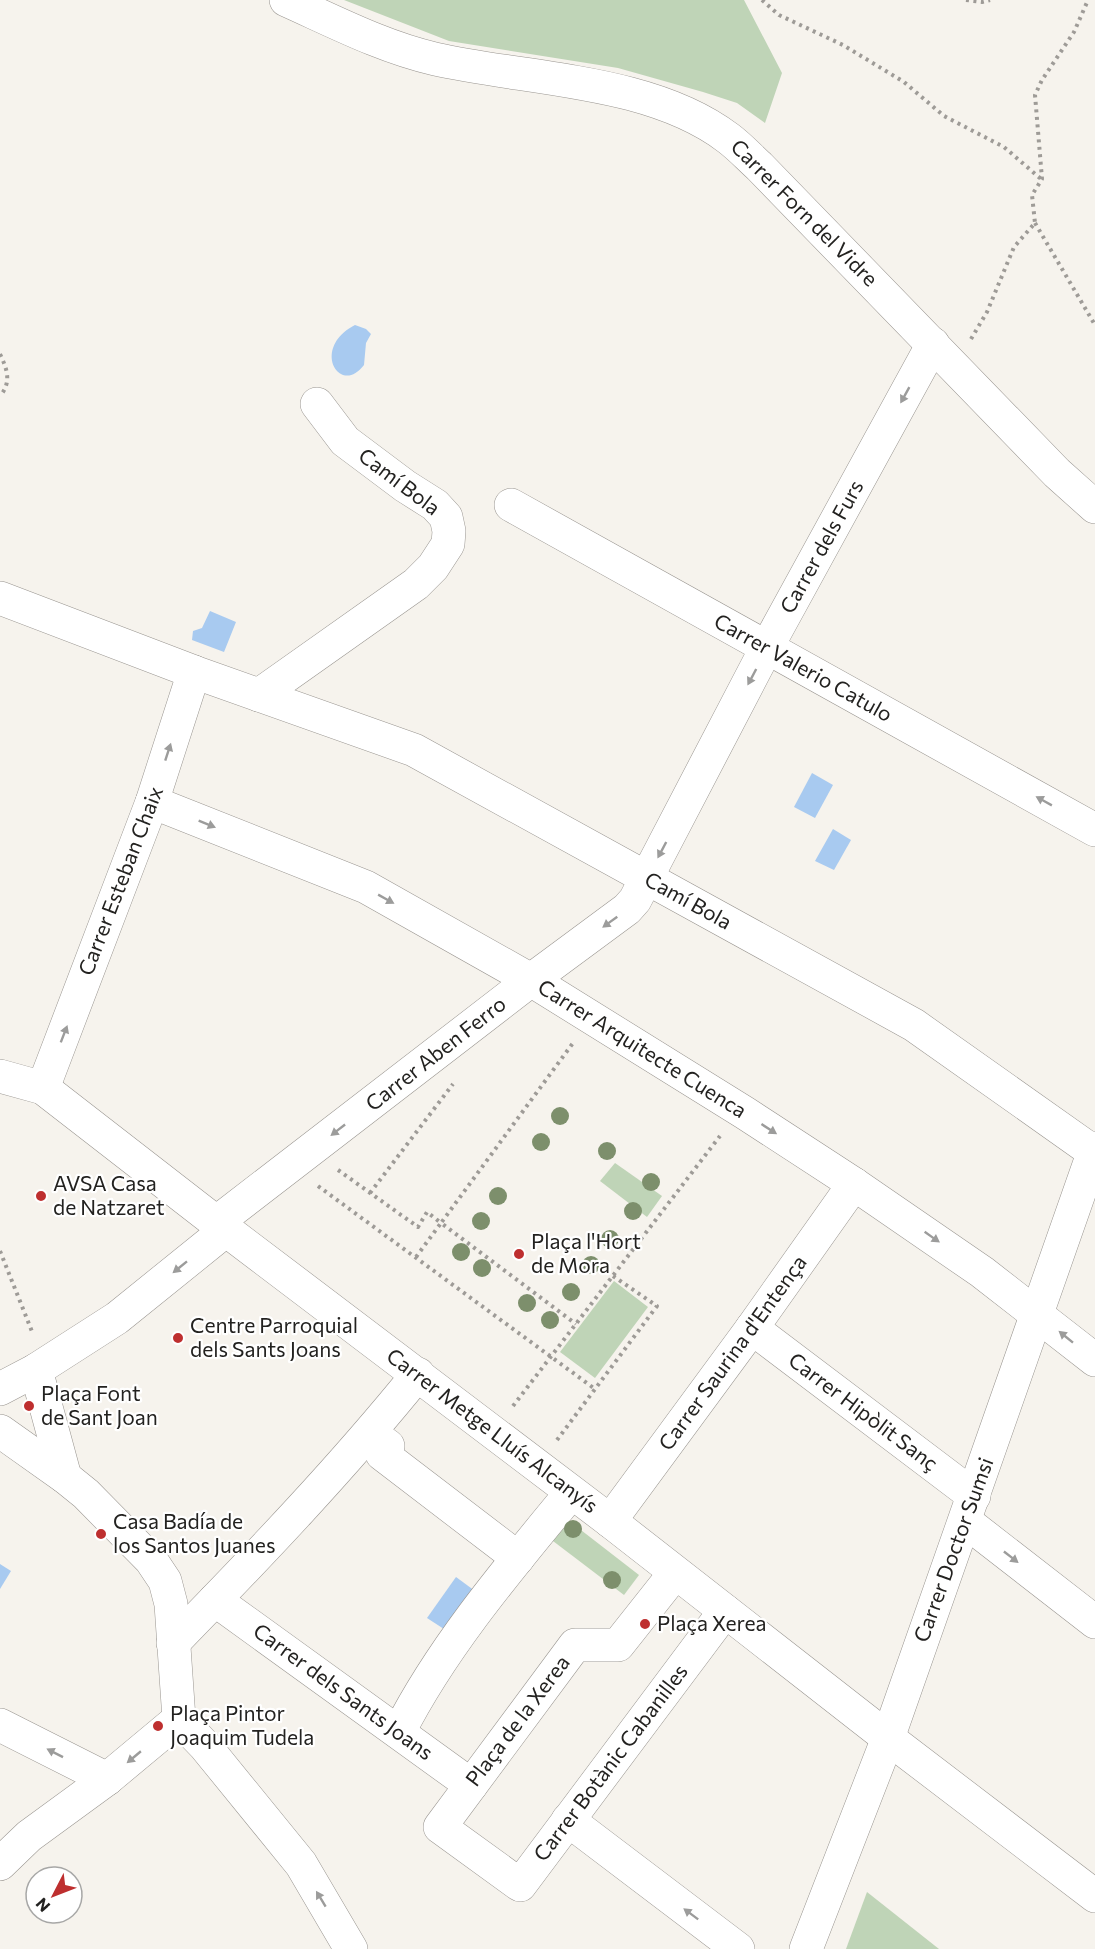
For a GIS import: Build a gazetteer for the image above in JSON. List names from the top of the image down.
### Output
{
  "streets": {
    "street": [
      "Carrer Forn del Vidre",
      "Camí Bola",
      "Carrer dels Furs",
      "Carrer Valerio Catulo",
      "Carrer Esteban Chaix",
      "Carrer Arquitecte Cuenca",
      "Carrer Aben Ferro",
      "Carrer Saurina d'Entença",
      "Carrer Hipòlit Sanç",
      "Carrer Metge Lluís Alcanyís",
      "Carrer Doctor Sumsi",
      "Carrer dels Sants Joans",
      "Plaça de la Xerea",
      "Carrer Botànic Cabanilles"
    ]
  },
  "crossings": [
    ["Carrer Forn del Vidre", "Carrer dels Furs"],
    ["Camí Bola", "Carrer dels Furs"],
    ["Camí Bola", "Carrer Esteban Chaix"],
    ["Camí Bola", "Carrer Aben Ferro"],
    ["Camí Bola", "Carrer Doctor Sumsi"],
    ["Carrer dels Furs", "Carrer Valerio Catulo"],
    ["Carrer dels Furs", "Carrer Aben Ferro"],
    ["Carrer Esteban Chaix", "Carrer Arquitecte Cuenca"],
    ["Carrer Esteban Chaix", "Carrer Metge Lluís Alcanyís"],
    ["Carrer Arquitecte Cuenca", "Carrer Aben Ferro"],
    ["Carrer Arquitecte Cuenca", "Carrer Saurina d'Entença"],
    ["Carrer Arquitecte Cuenca", "Carrer Doctor Sumsi"],
    ["Carrer Aben Ferro", "Carrer Metge Lluís Alcanyís"],
    ["Carrer Saurina d'Entença", "Carrer Hipòlit Sanç"],
    ["Carrer Saurina d'Entença", "Carrer Metge Lluís Alcanyís"],
    ["Carrer Hipòlit Sanç", "Carrer Doctor Sumsi"],
    ["Carrer Metge Lluís Alcanyís", "Carrer Doctor Sumsi"],
    ["Carrer Metge Lluís Alcanyís", "Plaça de la Xerea"],
    ["Carrer Metge Lluís Alcanyís", "Carrer Botànic Cabanilles"],
    ["Carrer dels Sants Joans", "Plaça de la Xerea"],
    ["Plaça de la Xerea", "Carrer Botànic Cabanilles"]
  ],
  "one_way": [
    "Carrer dels Furs",
    "Carrer Valerio Catulo",
    "Carrer Esteban Chaix",
    "Carrer Arquitecte Cuenca",
    "Carrer Hipòlit Sanç"
  ],
  "places": [
    "AVSA Casa de Natzaret",
    "Plaça l'Hort de Mora",
    "Centre Parroquial dels Sants Joans",
    "Plaça Font de Sant Joan",
    "Casa Badía de los Santos Juanes",
    "Plaça Xerea",
    "Plaça Pintor Joaquim Tudela"
  ],
  "north": "bottom left"
}
